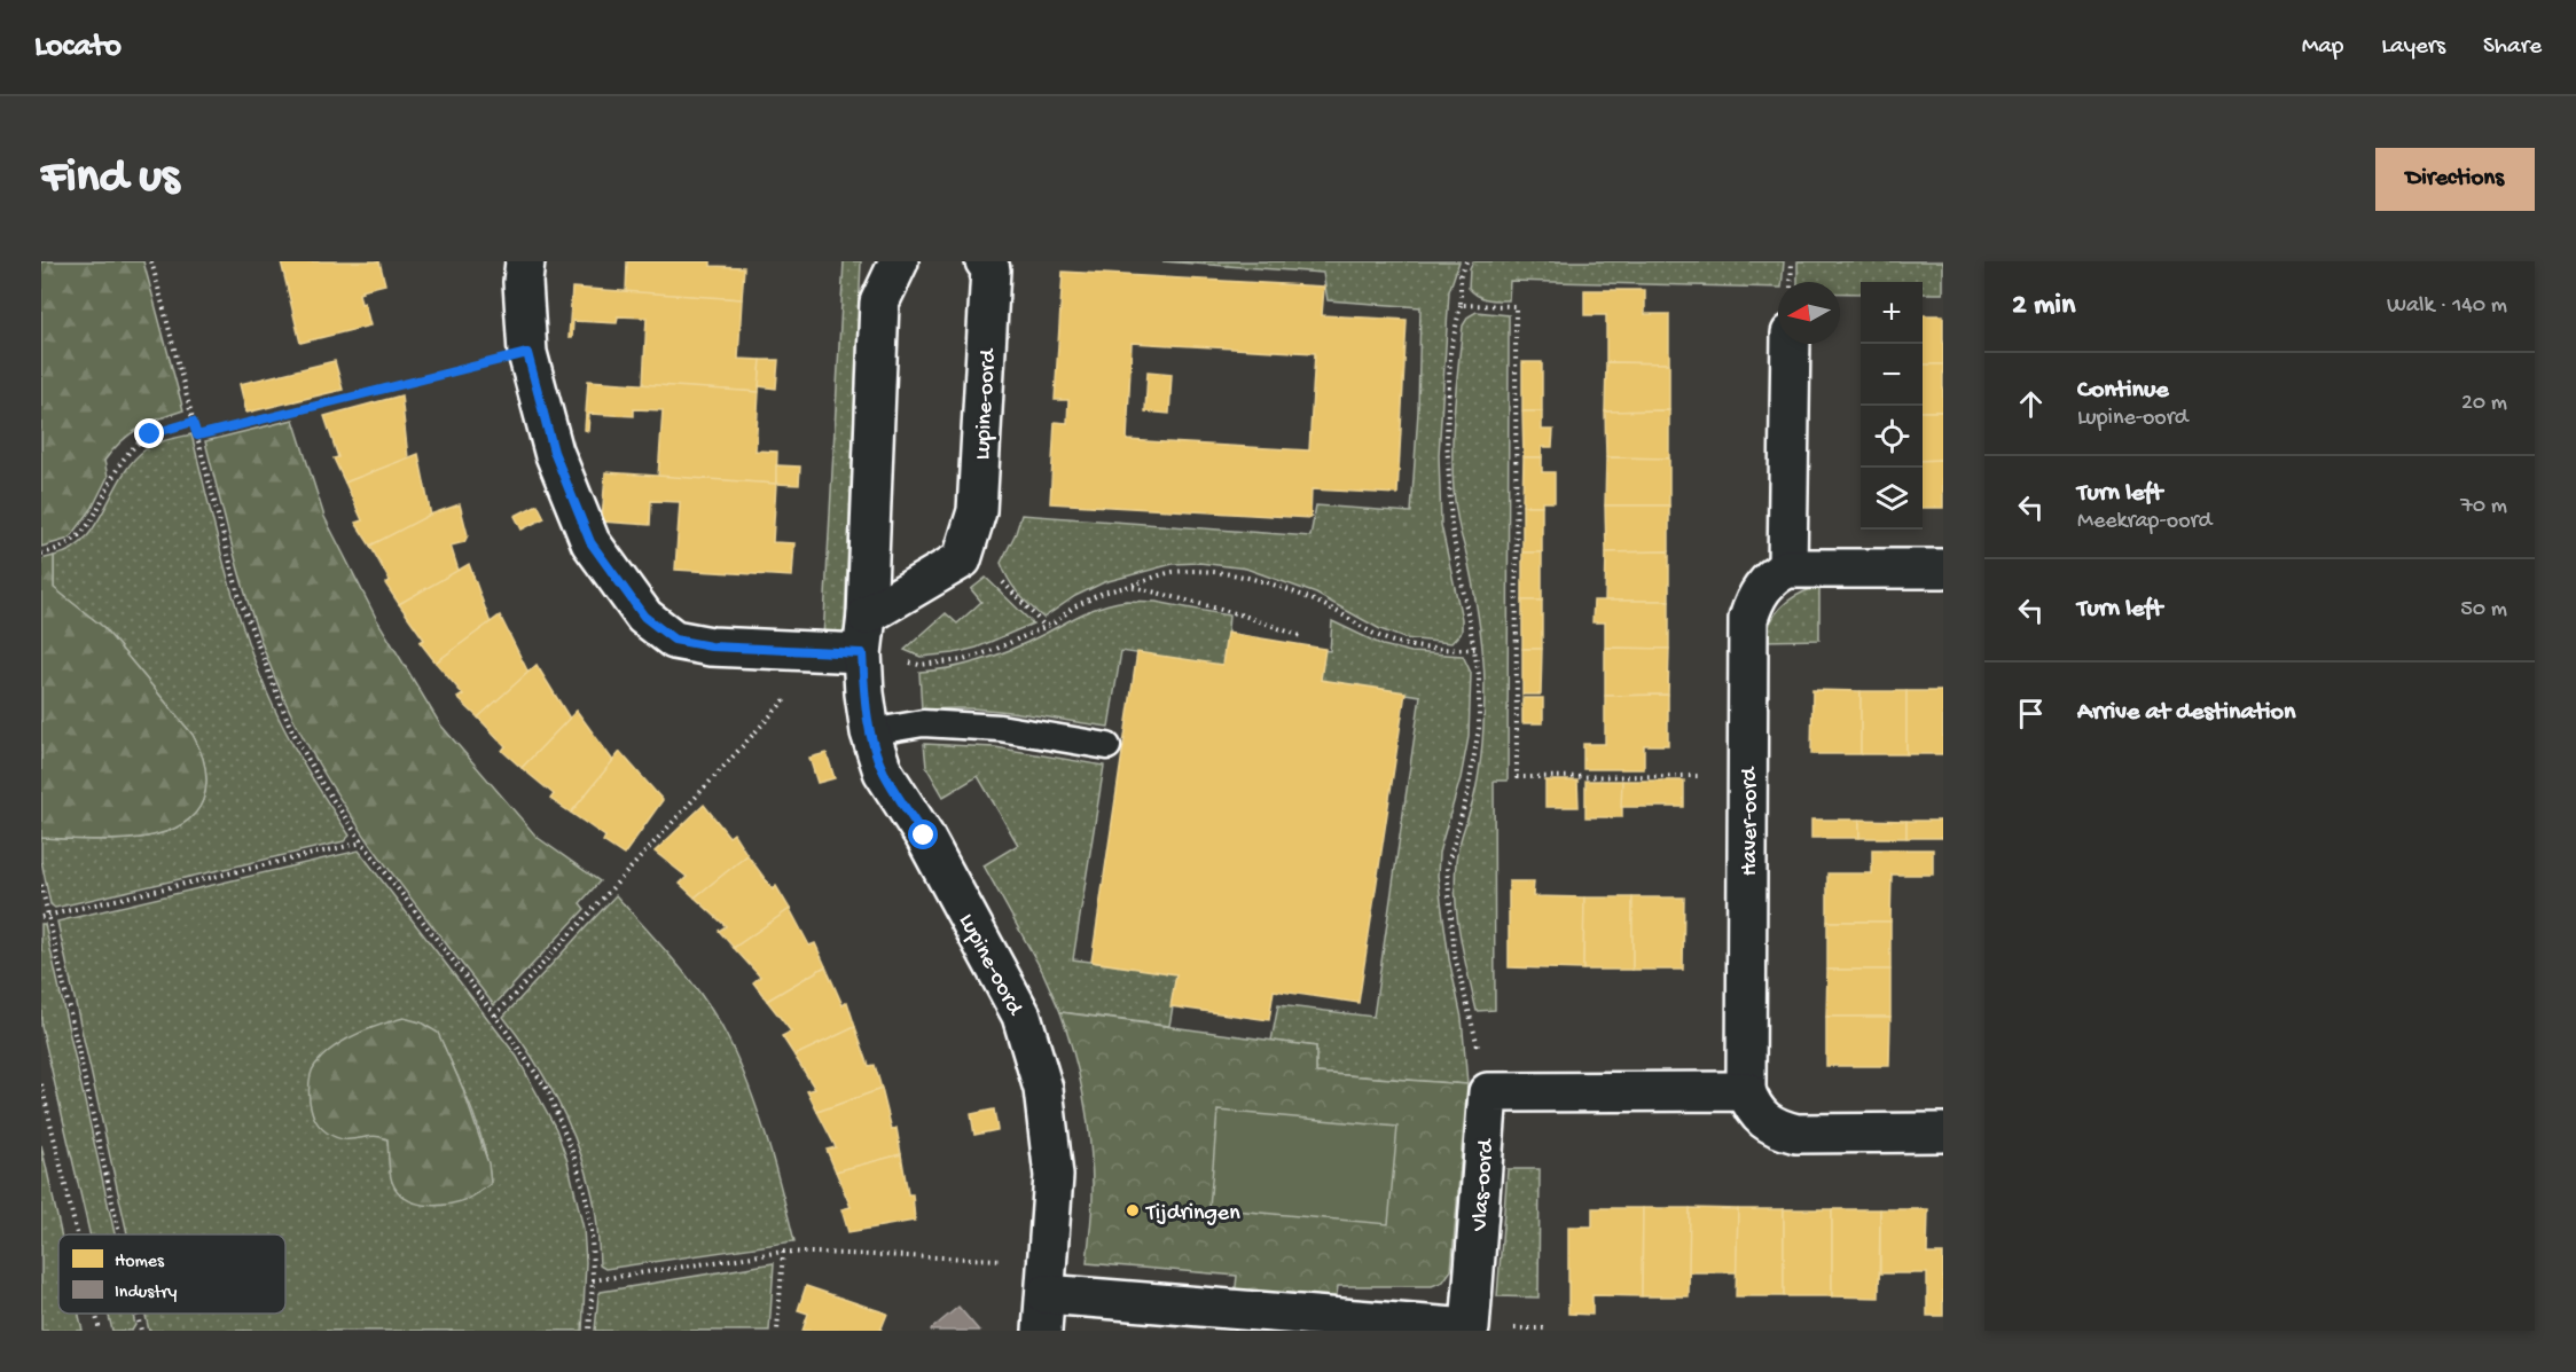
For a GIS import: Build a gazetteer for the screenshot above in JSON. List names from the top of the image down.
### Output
{
  "streets": {
    "street": ["Lupine-oord", "Haver-oord", "Vlas-oord"]
  },
  "crossings": [
    ["Lupine-oord", "Vlas-oord"]
  ],
  "places": ["Tijdringen"],
  "legend": ["Homes", "Industry"],
  "north": "left",
  "page": {
    "header": "Locato",
    "nav": ["Map", "Layers", "Share"],
    "buttons": "Directions",
    "title": "Find us",
    "heading": ["2 min", "Walk · 140 m"],
    "map_buttons": ["+", "−"],
    "list": [
      ["Continue", "Lupine-oord", "20 m"],
      ["Turn left", "Meekrap-oord", "70 m"],
      ["Turn left", "50 m"],
      "Arrive at destination"
    ]
  }
}
